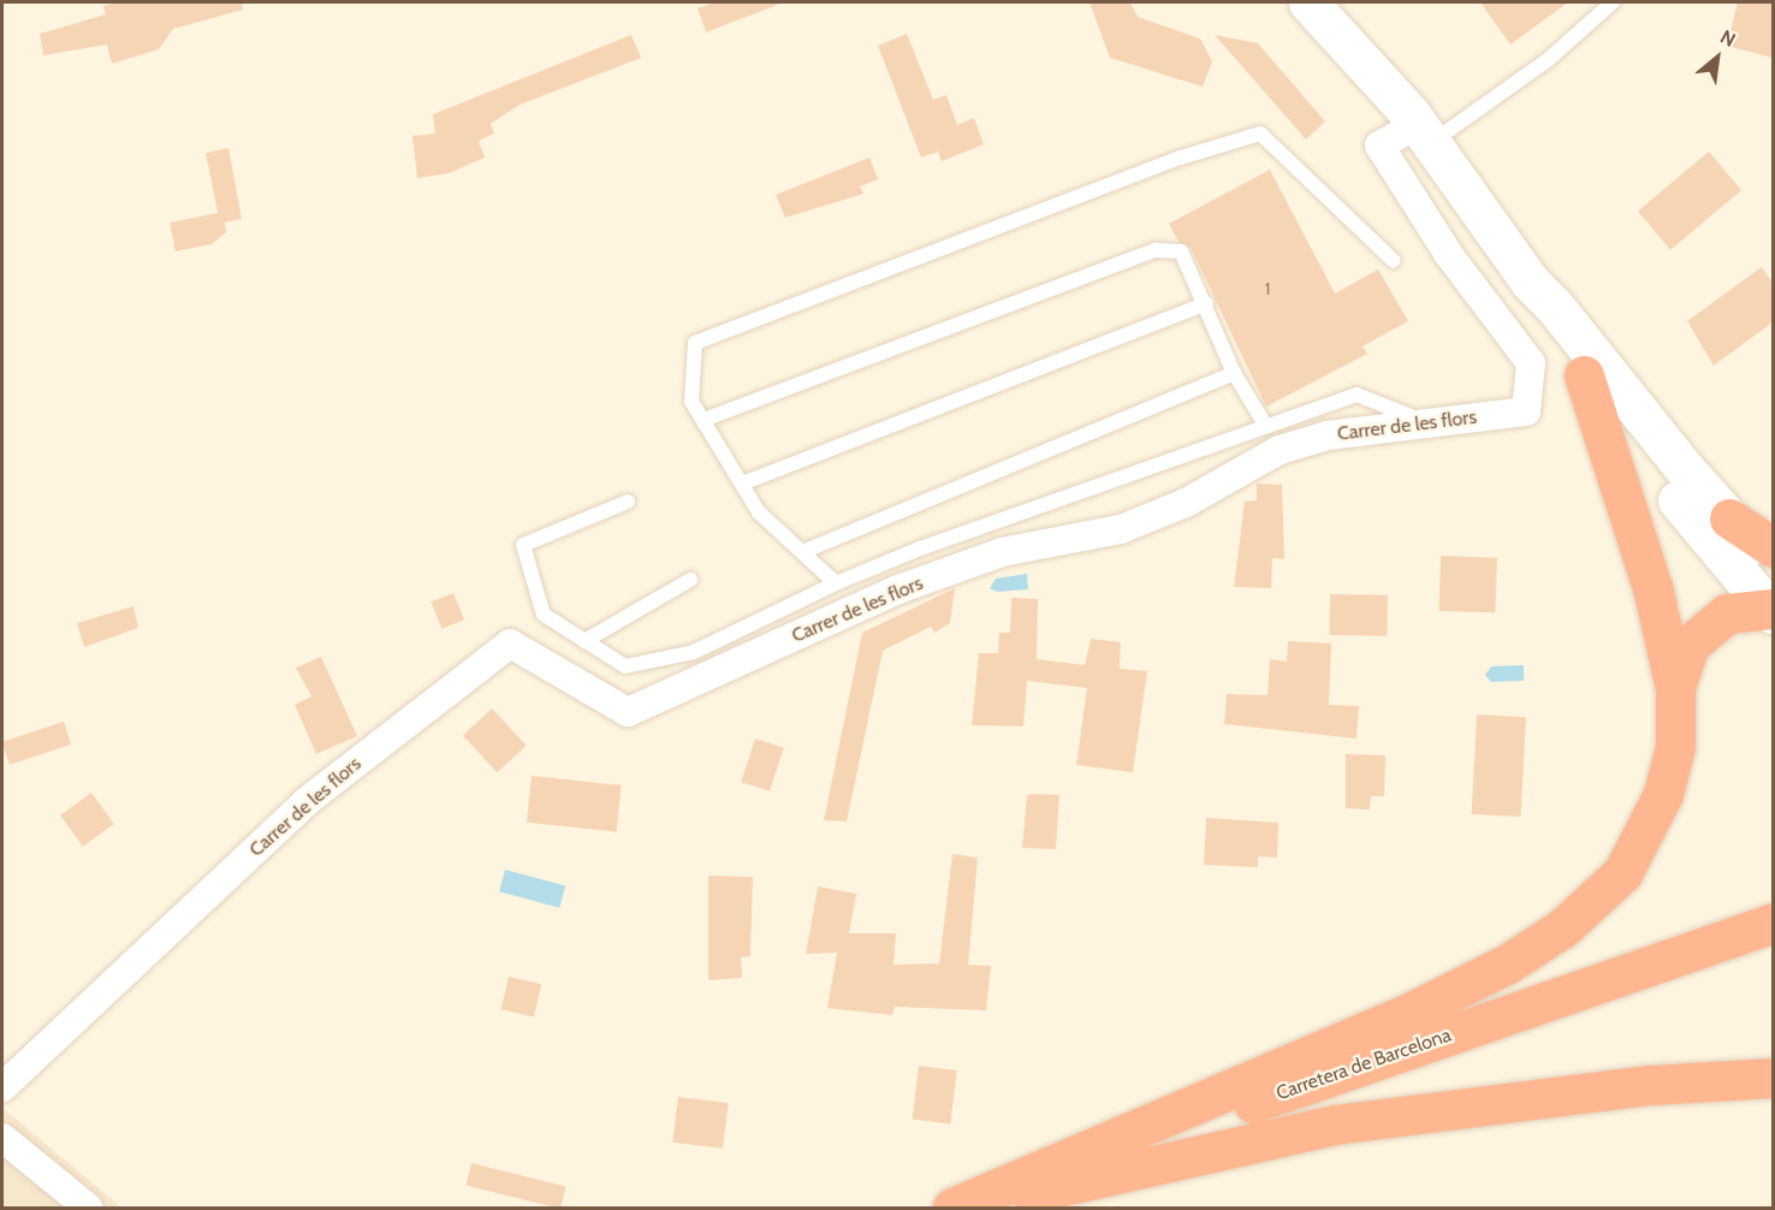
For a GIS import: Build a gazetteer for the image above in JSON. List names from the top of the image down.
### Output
{
  "streets": {
    "highway": ["Carretera de Barcelona"],
    "street": ["Carrer de les flors"]
  },
  "house_numbers": ["1"],
  "north": "top right"
}
